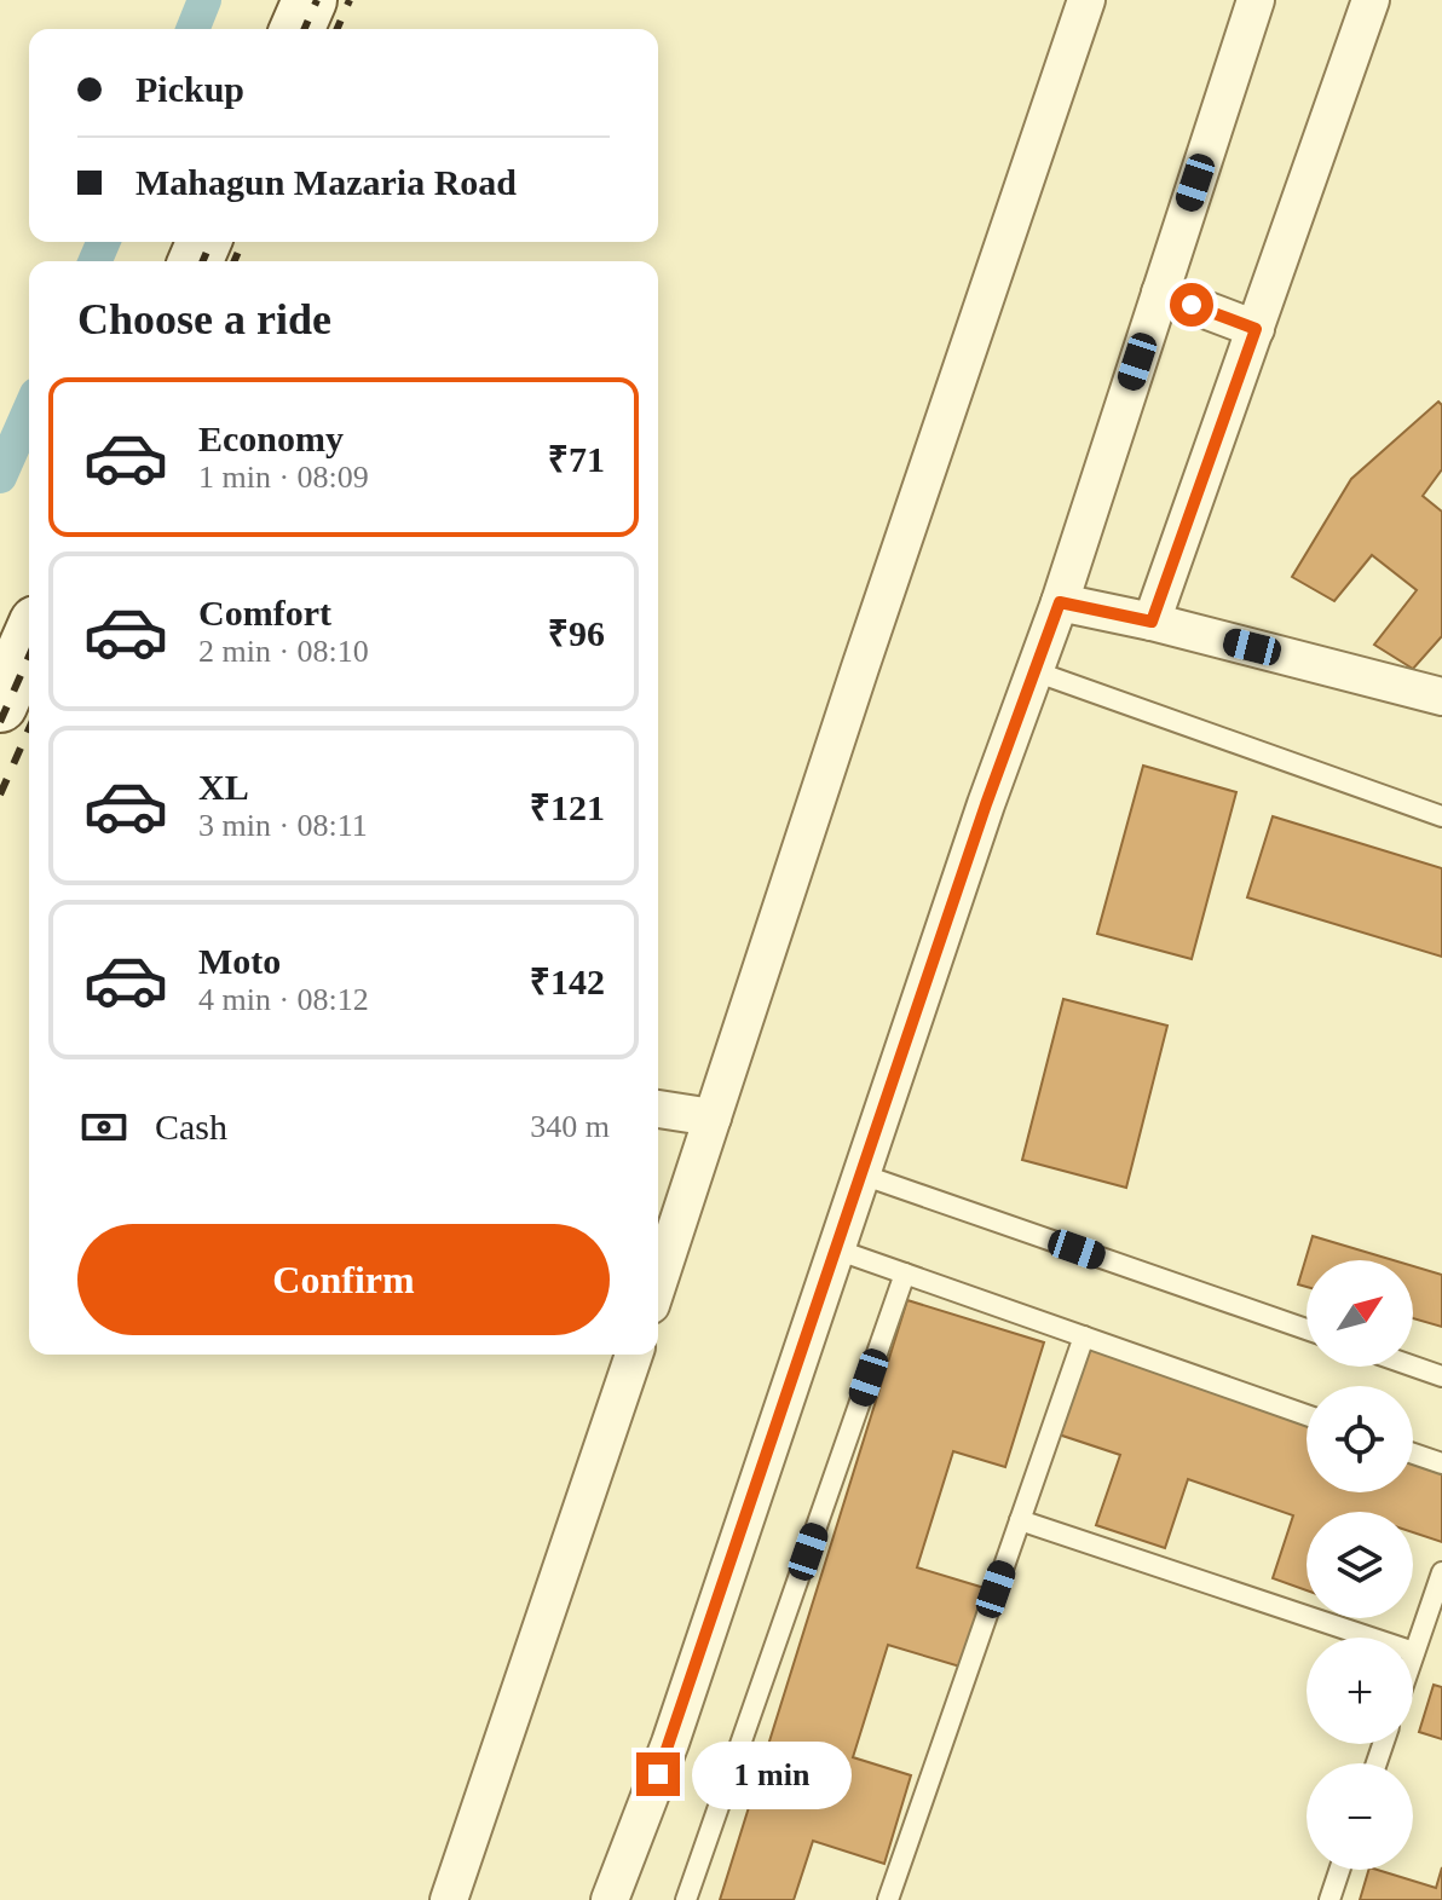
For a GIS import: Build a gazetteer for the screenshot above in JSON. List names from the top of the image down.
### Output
{
  "north": "top right",
  "page": {
    "banner": ["Pickup", "Mahagun Mazaria Road"],
    "heading": "Choose a ride",
    "list": [
      {
        "name": "Economy",
        "note": "1 min · 08:09",
        "value": "₹71"
      },
      {
        "name": "Comfort",
        "note": "2 min · 08:10",
        "value": "₹96"
      },
      {
        "name": "XL",
        "note": "3 min · 08:11",
        "value": "₹121"
      },
      {
        "name": "Moto",
        "note": "4 min · 08:12",
        "value": "₹142"
      }
    ],
    "pay": ["Cash", "340 m"],
    "buttons": "Confirm",
    "map_buttons": ["+", "−"],
    "bubble": "1 min"
  }
}
